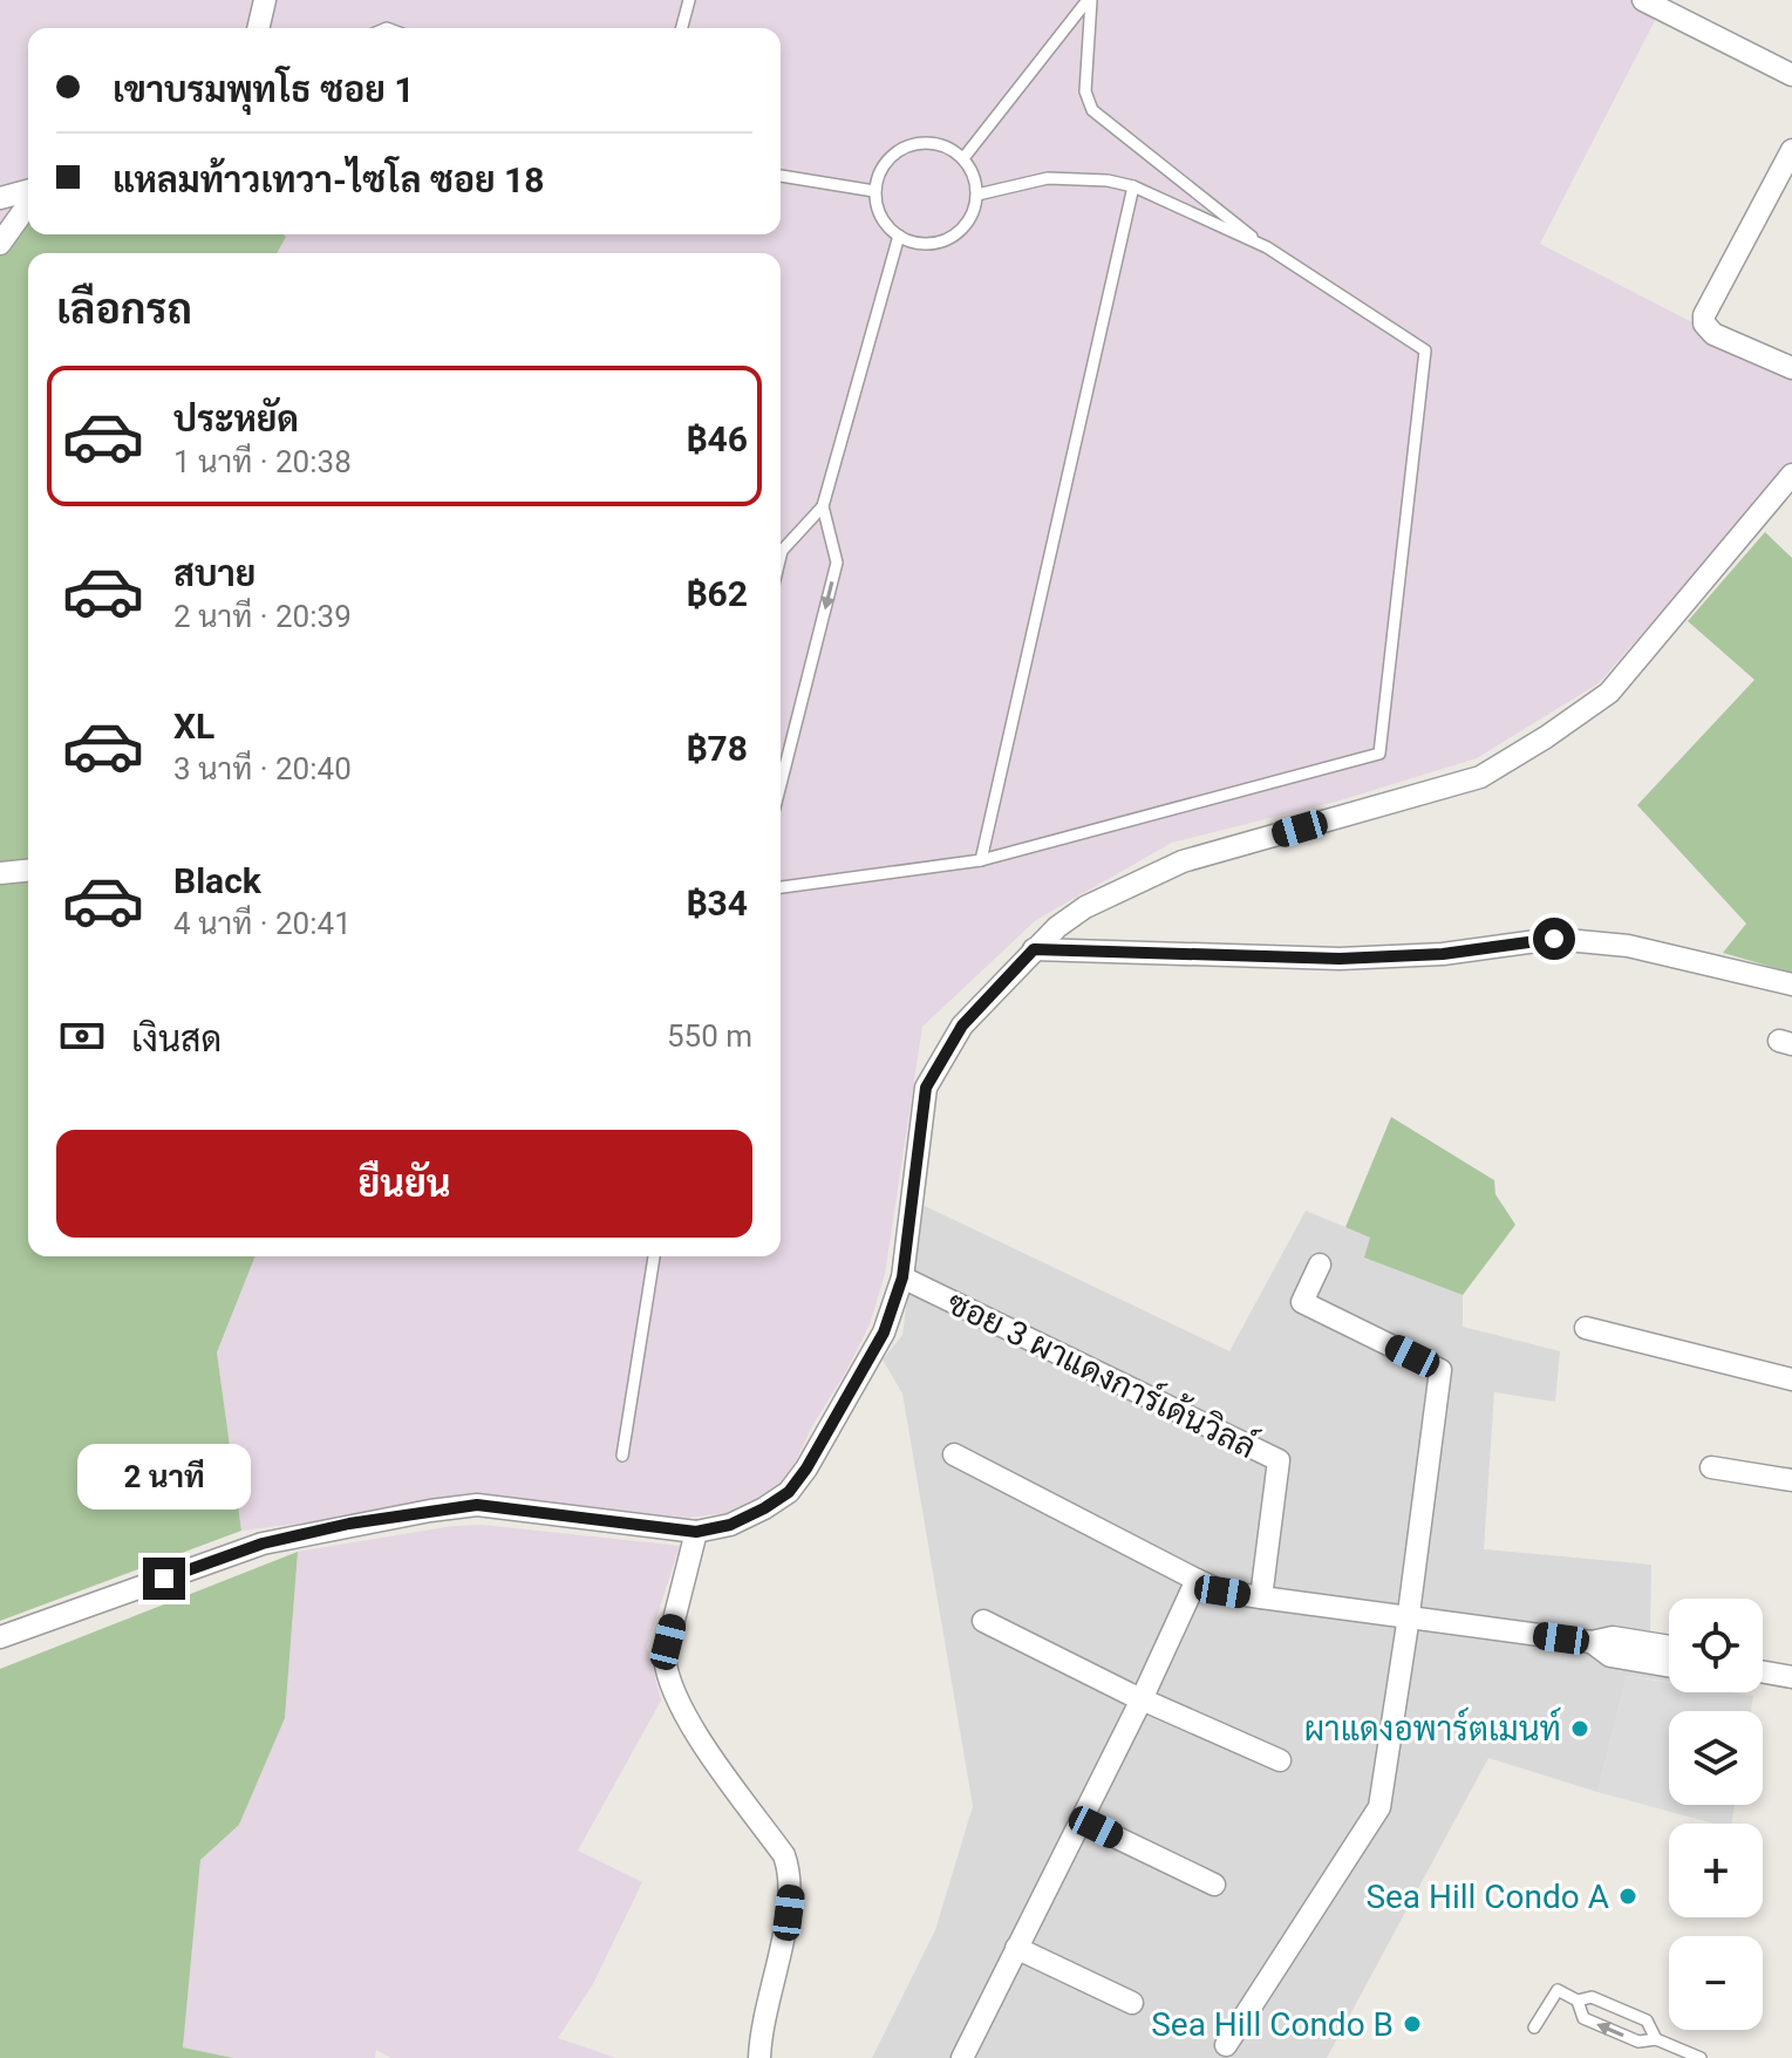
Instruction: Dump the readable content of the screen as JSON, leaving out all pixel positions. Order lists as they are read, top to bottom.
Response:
{
  "streets": {
    "street": ["ซอย 3 ผาแดงการ์เด้นวิลล์"]
  },
  "places": ["ผาแดงอพาร์ตเมนท์", "Sea Hill Condo A", "Sea Hill Condo B"],
  "page": {
    "banner": ["เขาบรมพุทโธ ซอย 1", "แหลมท้าวเทวา-ไซโล ซอย 18"],
    "heading": "เลือกรถ",
    "list": [
      {
        "name": "ประหยัด",
        "note": "1 นาที · 20:38",
        "value": "฿46"
      },
      {
        "name": "สบาย",
        "note": "2 นาที · 20:39",
        "value": "฿62"
      },
      {
        "name": "XL",
        "note": "3 นาที · 20:40",
        "value": "฿78"
      },
      {
        "name": "Black",
        "note": "4 นาที · 20:41",
        "value": "฿34"
      }
    ],
    "pay": ["เงินสด", "550 m"],
    "buttons": "ยืนยัน",
    "bubble": "2 นาที",
    "map_buttons": ["+", "−"]
  }
}
